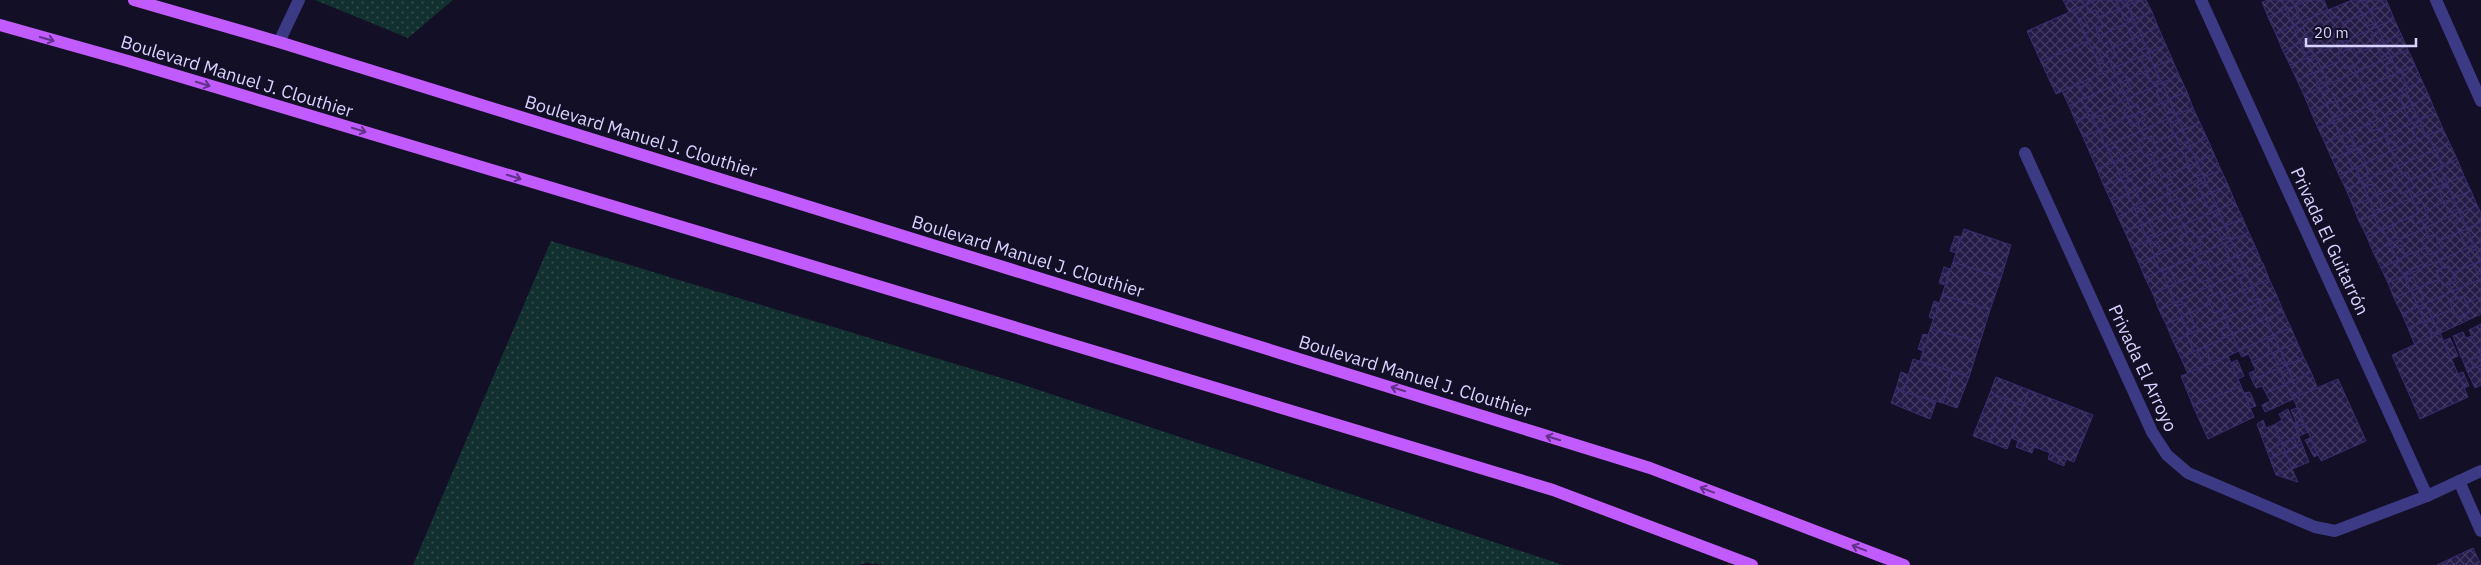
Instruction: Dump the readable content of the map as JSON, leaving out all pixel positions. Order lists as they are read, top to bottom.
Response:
{
  "streets": {
    "main road": ["Boulevard Manuel J. Clouthier"],
    "street": ["Privada El Guitarrón", "Privada El Arroyo"]
  },
  "crossings": [
    ["Privada El Guitarrón", "Privada El Arroyo"]
  ],
  "scale_bar": "20 m"
}
